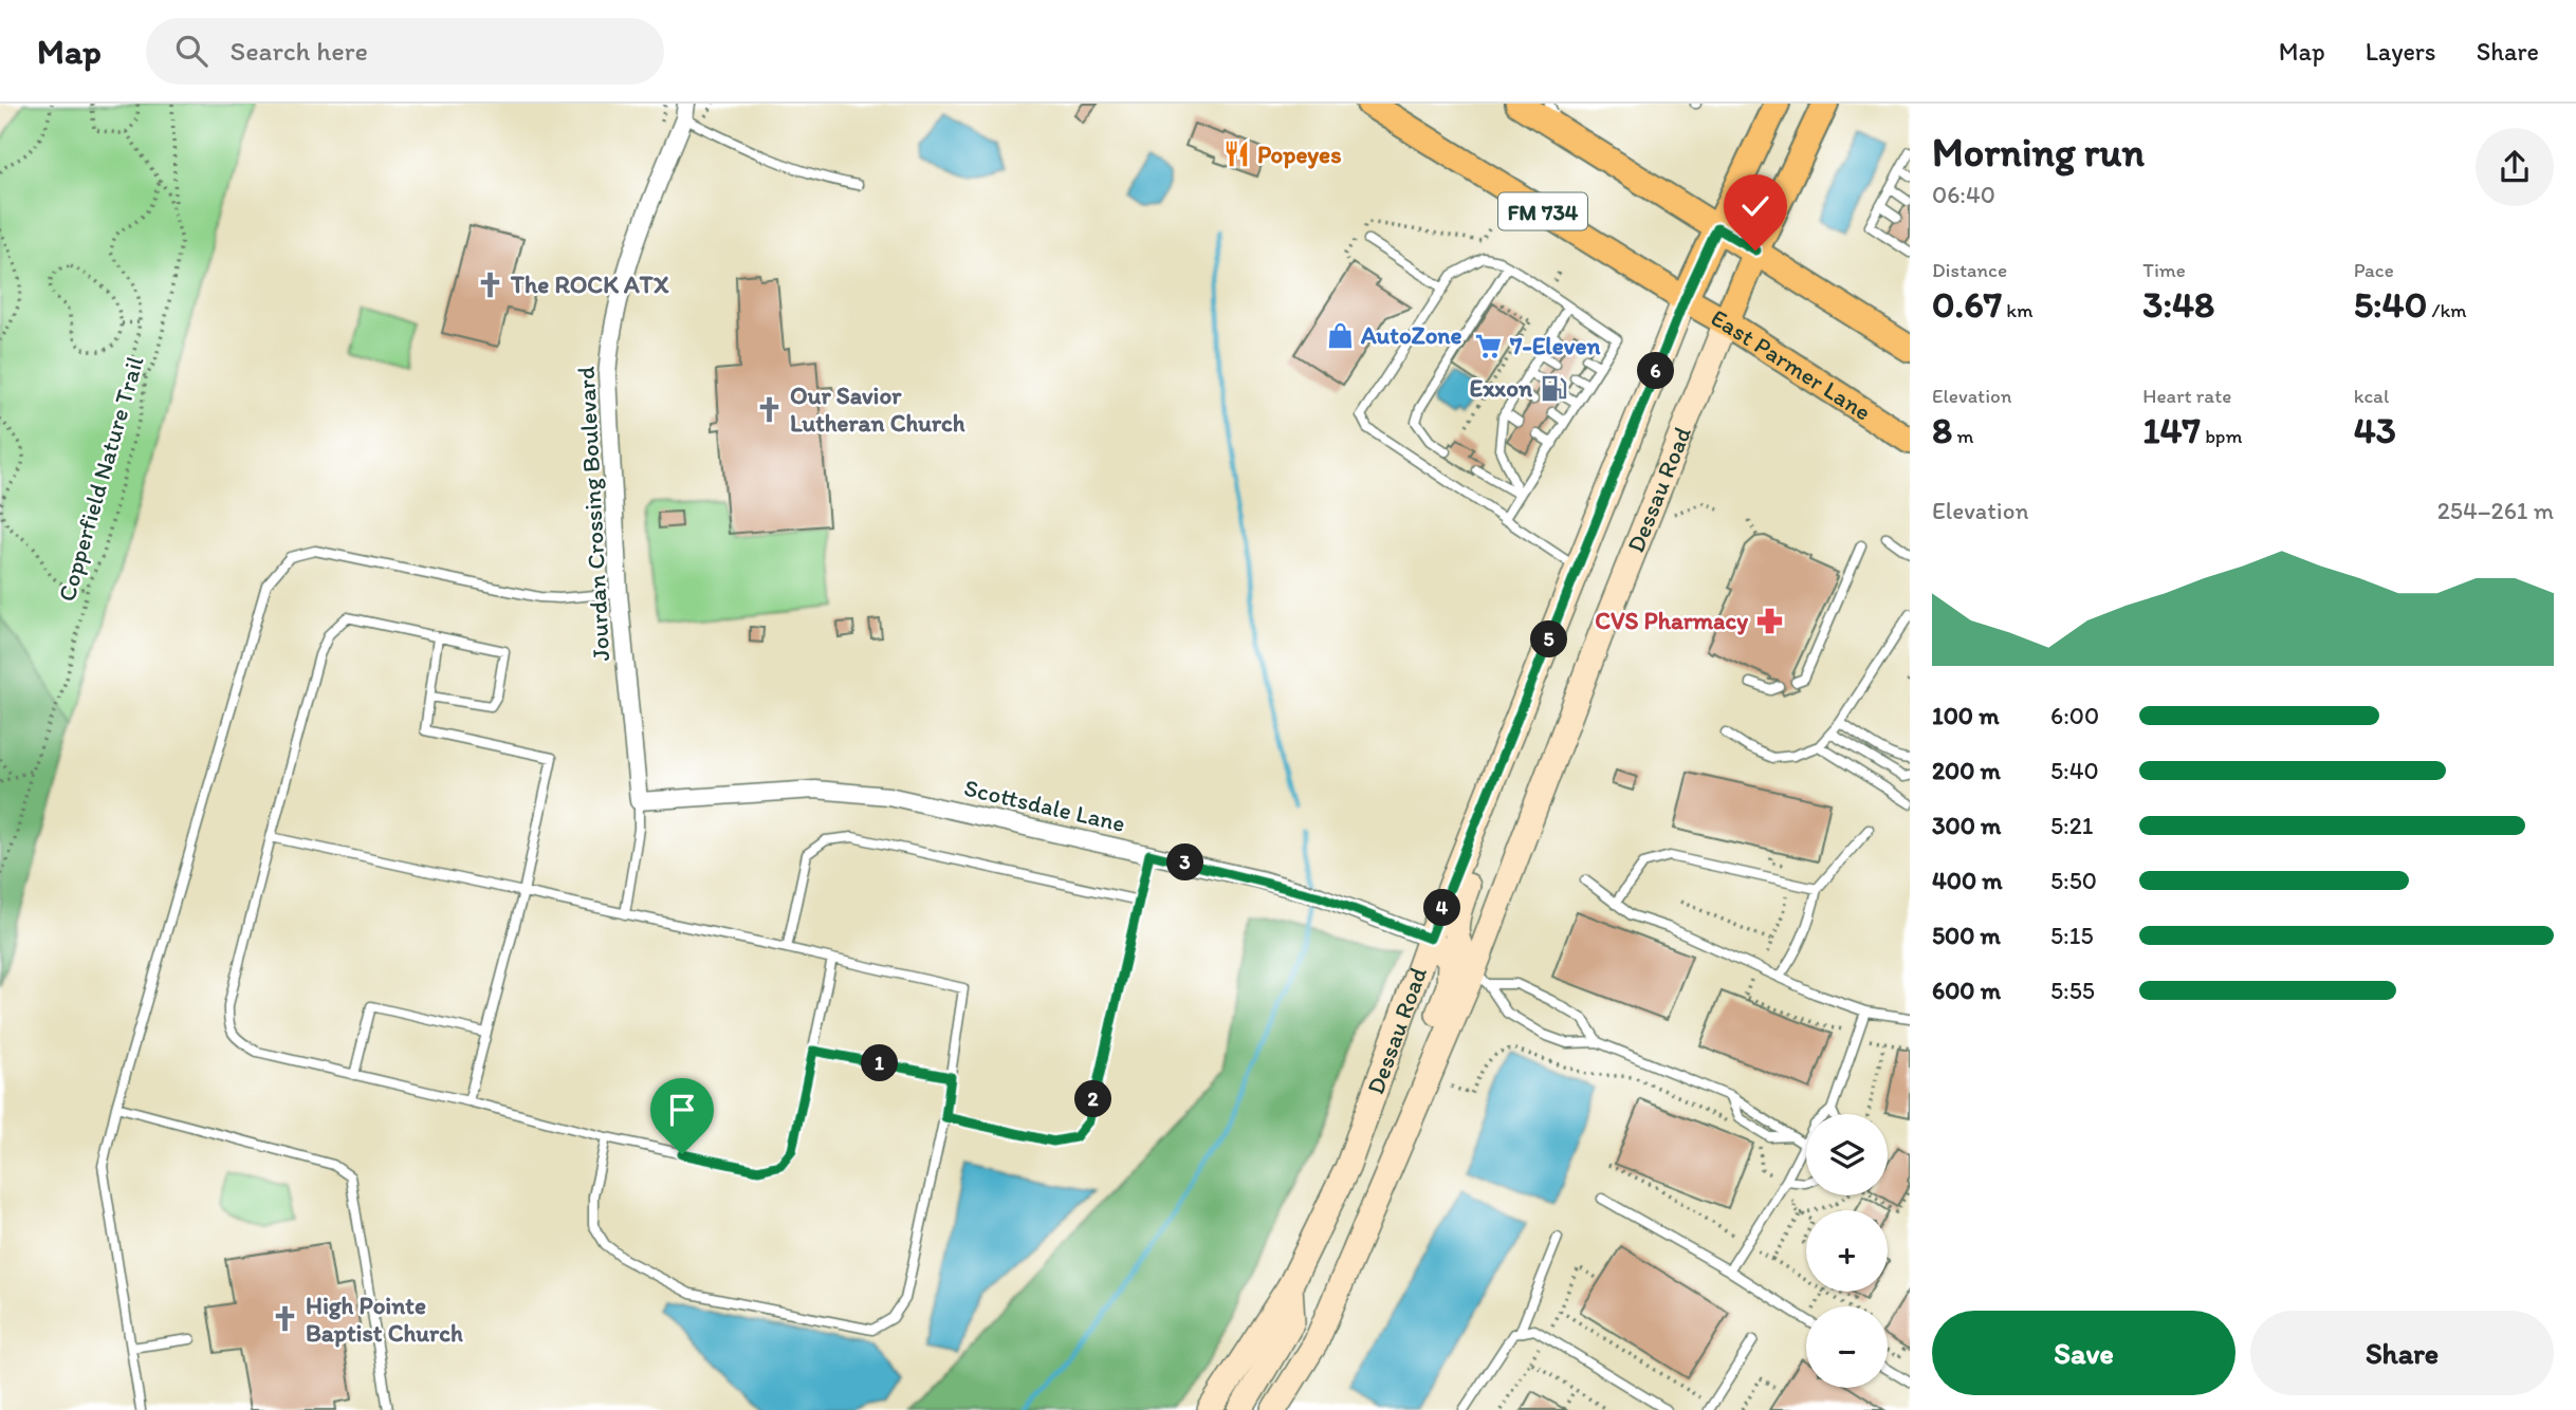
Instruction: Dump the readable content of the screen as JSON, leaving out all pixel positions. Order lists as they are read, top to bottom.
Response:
{
  "streets": {
    "main road": ["FM 734", "East Parmer Lane", "Dessau Road"],
    "street": ["Jourdan Crossing Boulevard", "Scottsdale Lane"],
    "path": ["Copperfield Nature Trail"]
  },
  "crossings": [
    ["East Parmer Lane", "Dessau Road"],
    ["Dessau Road", "Scottsdale Lane"],
    ["Jourdan Crossing Boulevard", "Scottsdale Lane"]
  ],
  "places": {
    "restaurant": ["Popeyes"],
    "church": ["The ROCK ATX", "Our Savior Lutheran Church", "High Pointe Baptist Church"],
    "shop": ["AutoZone"],
    "supermarket": ["7-Eleven"],
    "fuel station": ["Exxon"],
    "pharmacy": ["CVS Pharmacy"]
  },
  "page": {
    "header": "Map",
    "search": "Search here",
    "nav": ["Map", "Layers", "Share"],
    "heading": ["Morning run", "06:40"],
    "stats": [
      ["Distance", "0.67 km"],
      ["Time", "3:48"],
      ["Pace", "5:40 /km"],
      ["Elevation", "8 m"],
      ["Heart rate", "147 bpm"],
      ["kcal", "43"]
    ],
    "pins": [
      "6",
      "5",
      "3",
      "4",
      "1",
      "2"
    ],
    "chart": ["Elevation", "254–261 m"],
    "list": [
      {
        "name": "100 m",
        "note": "6:00"
      },
      {
        "name": "200 m",
        "note": "5:40"
      },
      {
        "name": "300 m",
        "note": "5:21"
      },
      {
        "name": "400 m",
        "note": "5:50"
      },
      {
        "name": "500 m",
        "note": "5:15"
      },
      {
        "name": "600 m",
        "note": "5:55"
      }
    ],
    "map_buttons": ["+", "−"],
    "buttons": ["Save", "Share"]
  }
}
